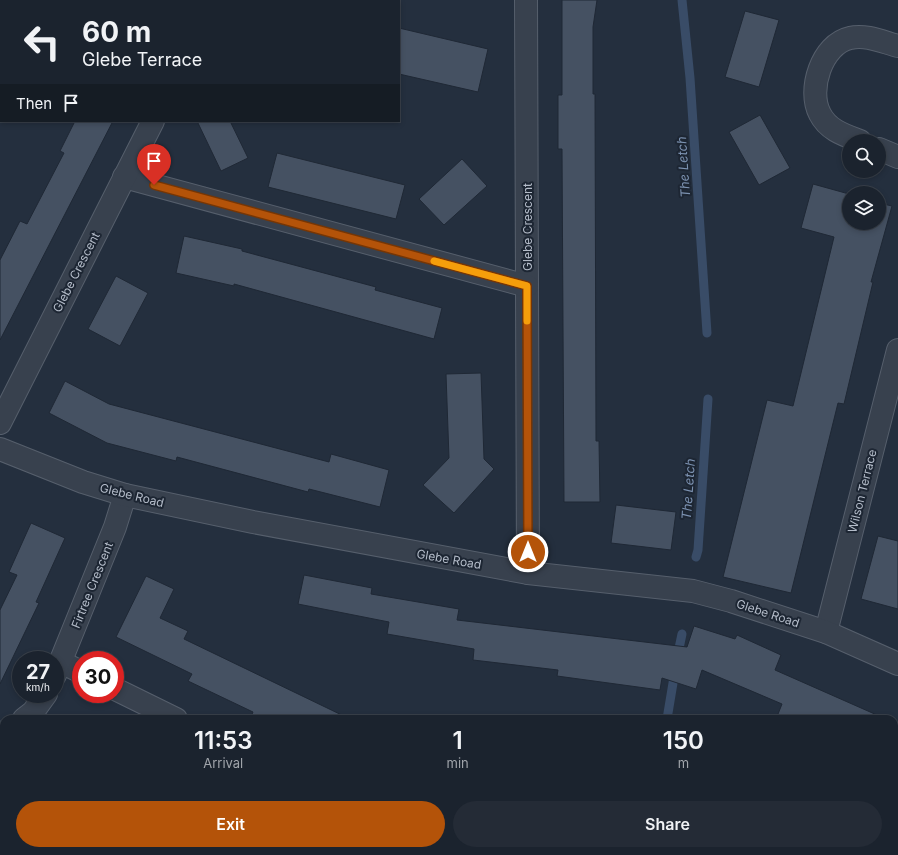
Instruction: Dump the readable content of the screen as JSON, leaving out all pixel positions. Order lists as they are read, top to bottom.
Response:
{
  "streets": {
    "street": [
      "Glebe Crescent",
      "Wilson Terrace",
      "Glebe Road",
      "Firtree Crescent"
    ]
  },
  "crossings": [
    ["Glebe Crescent", "Glebe Road"],
    ["Wilson Terrace", "Glebe Road"],
    ["Glebe Road", "Firtree Crescent"]
  ],
  "water": ["The Letch"],
  "page": {
    "turn": ["60 m", "Glebe Terrace"],
    "then": "Then",
    "speed": "27 km/h",
    "limit": "30",
    "eta": [
      "11:53",
      "Arrival",
      "1",
      "min",
      "150",
      "m"
    ],
    "buttons": ["Exit", "Share"]
  }
}
